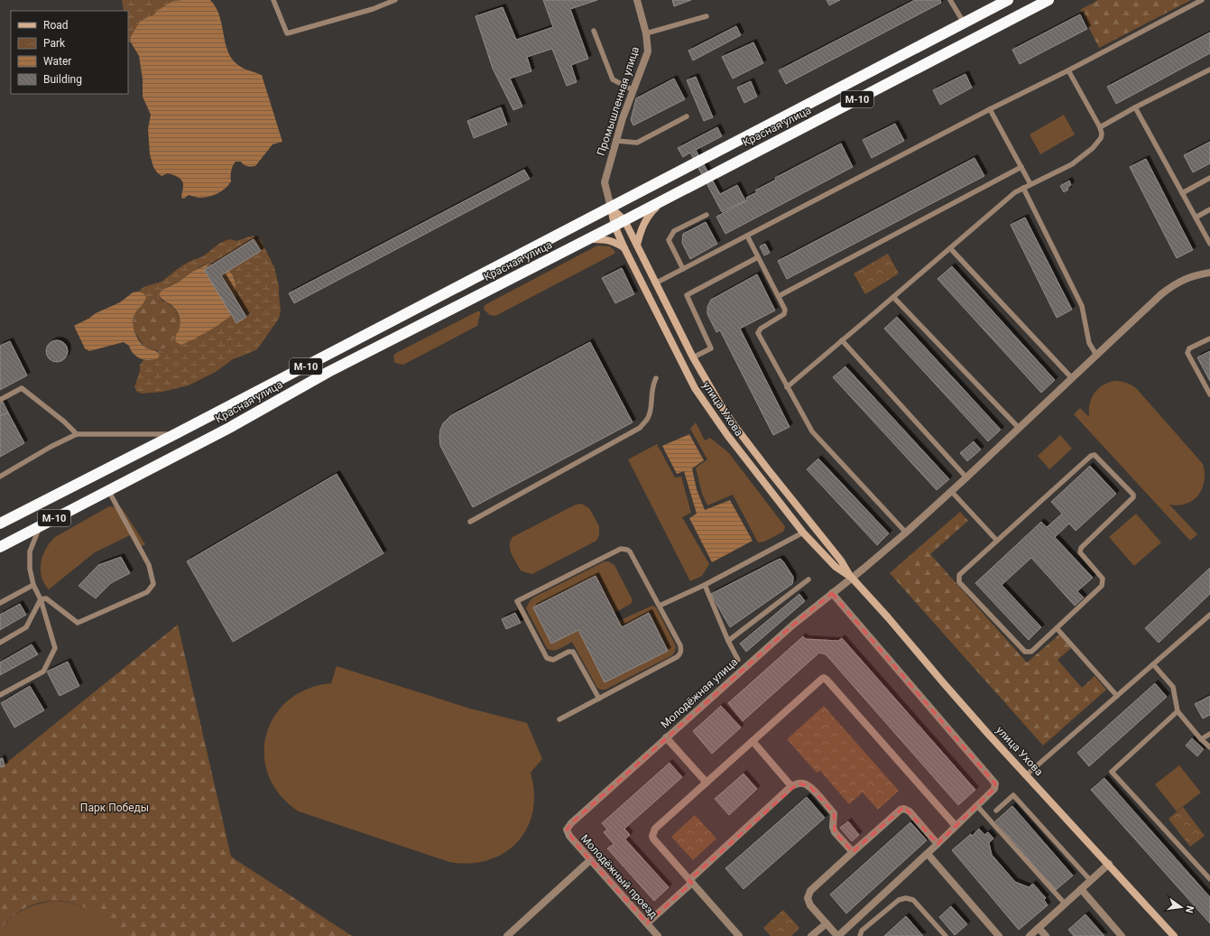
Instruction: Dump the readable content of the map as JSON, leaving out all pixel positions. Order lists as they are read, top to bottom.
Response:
{
  "streets": {
    "highway": ["М-10", "Красная улица"],
    "street": [
      "Промышленная улица",
      "улица Ухова",
      "Молодёжная улица",
      "Молодёжный проезд"
    ]
  },
  "crossings": [
    ["Промышленная улица", "Красная улица"],
    ["Красная улица", "улица Ухова"],
    ["улица Ухова", "Молодёжная улица"],
    ["Молодёжная улица", "Молодёжный проезд"]
  ],
  "parks": ["Парк Победы"],
  "legend": [
    "Road",
    "Park",
    "Water",
    "Building"
  ],
  "north": "right"
}
